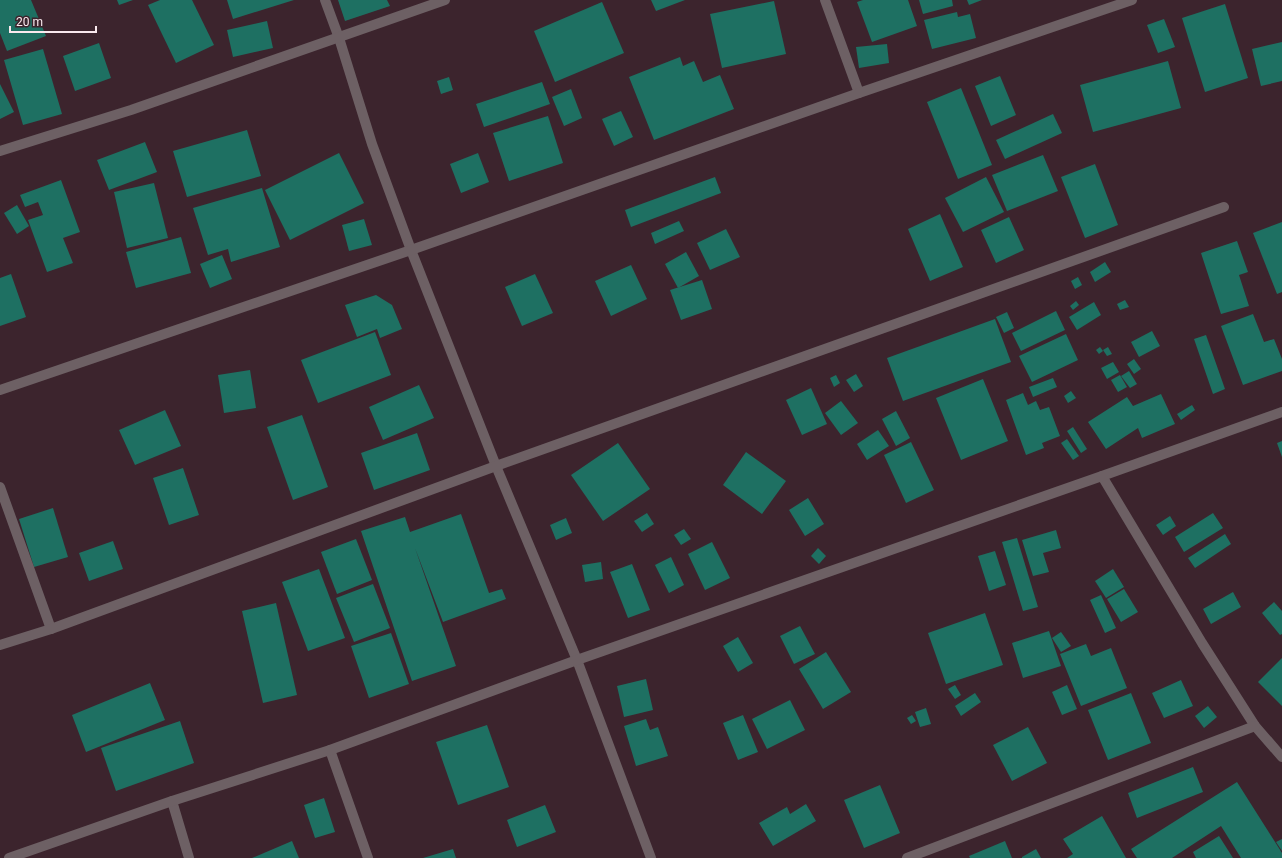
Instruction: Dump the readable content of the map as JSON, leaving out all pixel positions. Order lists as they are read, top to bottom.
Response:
{
  "scale_bar": "20 m"
}
